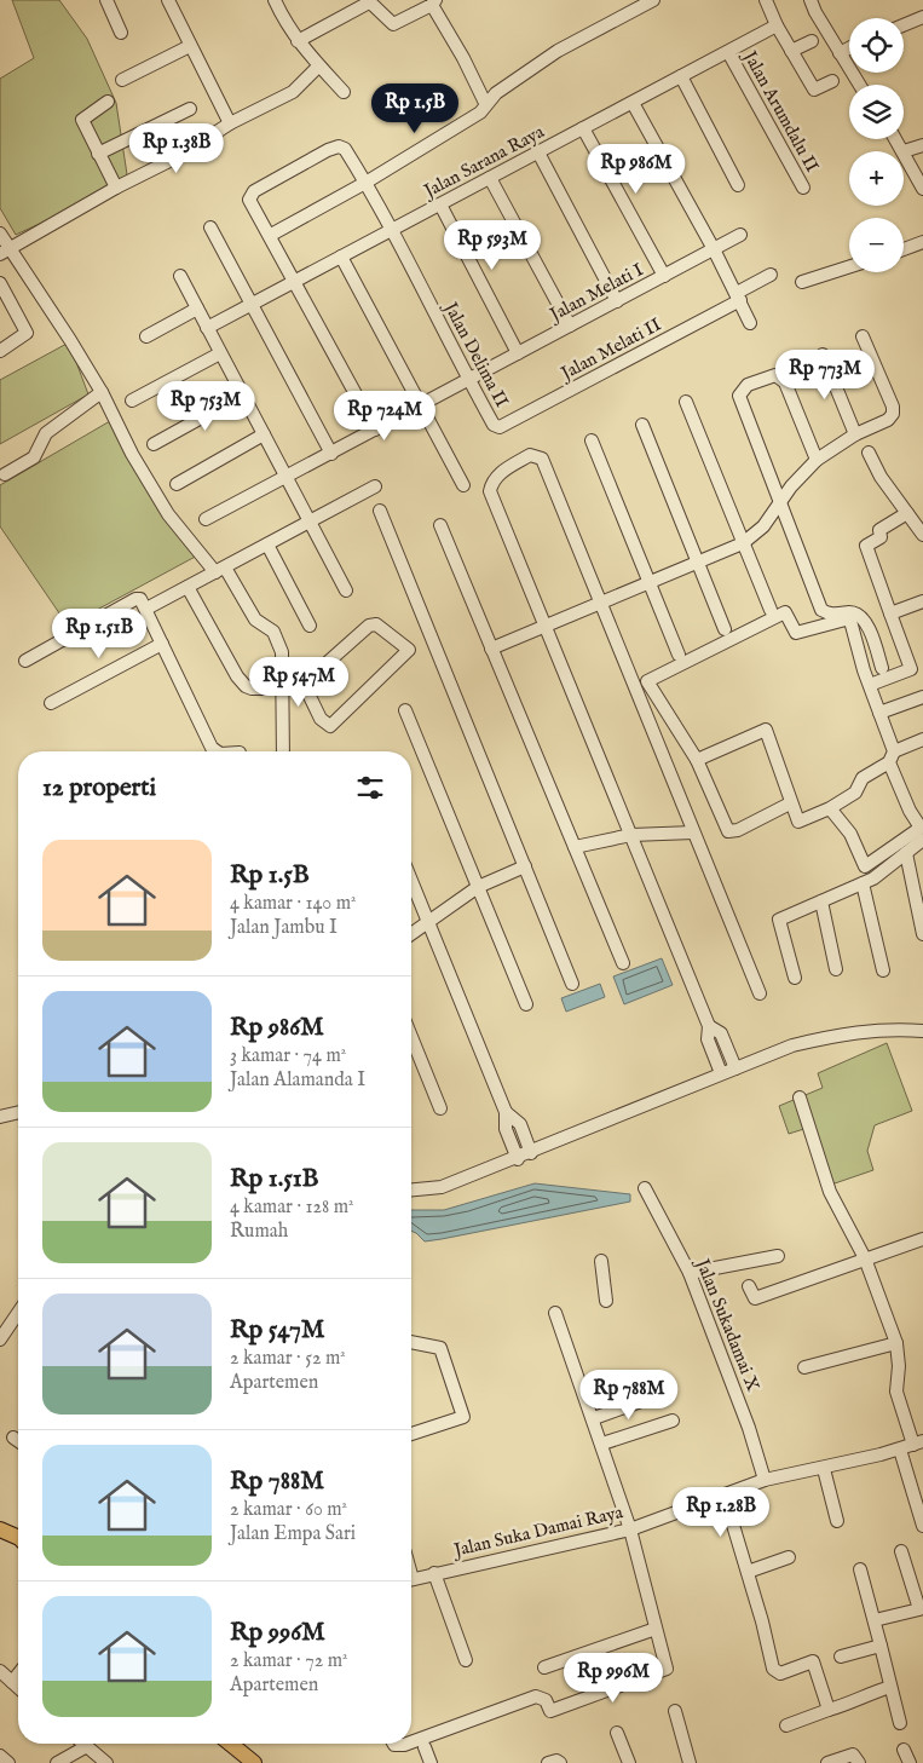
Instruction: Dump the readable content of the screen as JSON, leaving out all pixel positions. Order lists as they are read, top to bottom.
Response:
{
  "streets": {
    "street": [
      "Jalan Arumdalu II",
      "Jalan Sarana Raya",
      "Jalan Melati I",
      "Jalan Melati II",
      "Jalan Delima II",
      "Jalan Sukadamai X",
      "Jalan Suka Damai Raya"
    ]
  },
  "crossings": [
    ["Jalan Arumdalu II", "Jalan Sarana Raya"],
    ["Jalan Sarana Raya", "Jalan Delima II"],
    ["Jalan Melati I", "Jalan Delima II"],
    ["Jalan Melati II", "Jalan Delima II"],
    ["Jalan Sukadamai X", "Jalan Suka Damai Raya"]
  ],
  "page": {
    "map_buttons": ["+", "−"],
    "price": [
      "Rp 1.5B",
      "Rp 1.38B",
      "Rp 986M",
      "Rp 593M",
      "Rp 773M",
      "Rp 753M",
      "Rp 724M",
      "Rp 1.51B",
      "Rp 547M",
      "Rp 788M",
      "Rp 1.28B",
      "Rp 996M"
    ],
    "heading": "12 properti",
    "list": [
      {
        "name": "Rp 1.5B",
        "note": "4 kamar · 140 m² · Jalan Jambu I"
      },
      {
        "name": "Rp 986M",
        "note": "3 kamar · 74 m² · Jalan Alamanda I"
      },
      {
        "name": "Rp 1.51B",
        "note": "4 kamar · 128 m² · Rumah"
      },
      {
        "name": "Rp 547M",
        "note": "2 kamar · 52 m² · Apartemen"
      },
      {
        "name": "Rp 788M",
        "note": "2 kamar · 60 m² · Jalan Empa Sari"
      },
      {
        "name": "Rp 996M",
        "note": "2 kamar · 72 m² · Apartemen"
      }
    ]
  }
}
